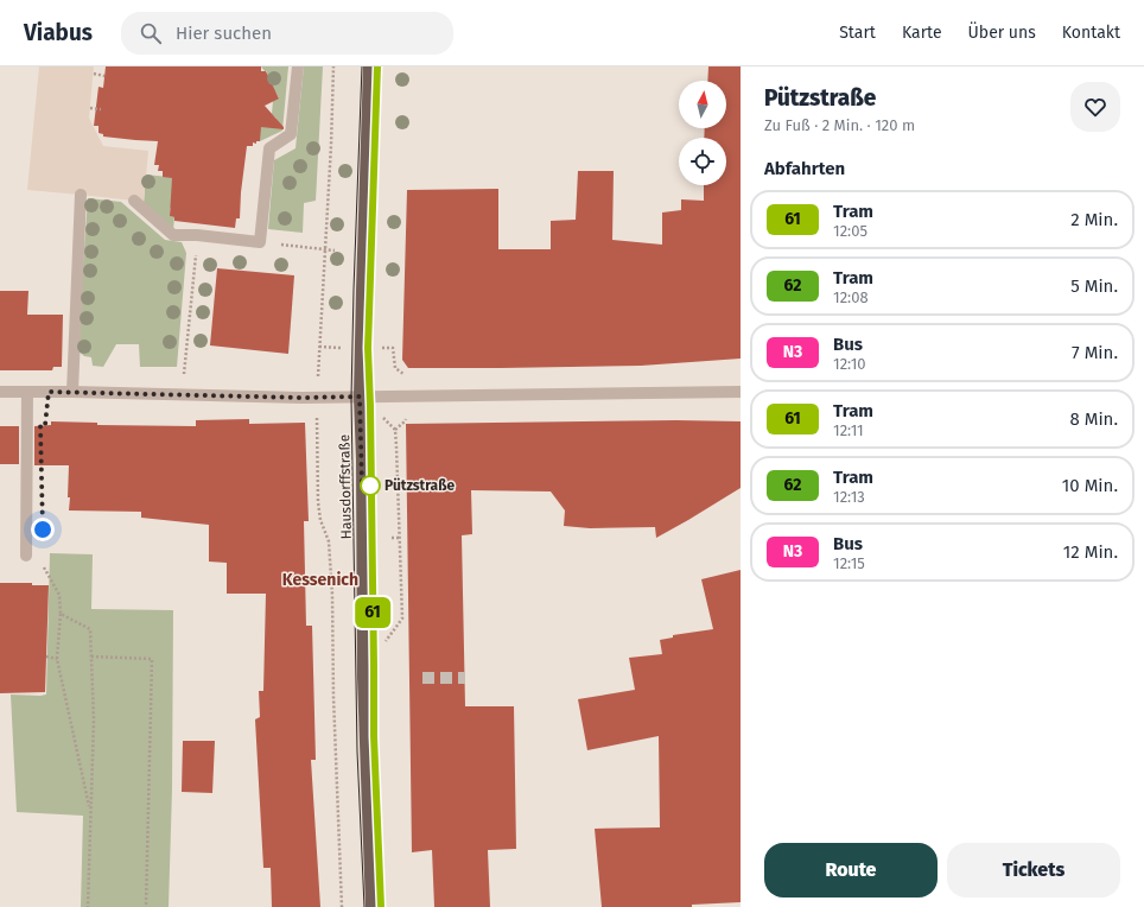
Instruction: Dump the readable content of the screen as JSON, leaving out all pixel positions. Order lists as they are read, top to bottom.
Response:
{
  "streets": {
    "main road": ["Hausdorffstraße"]
  },
  "districts": ["Kessenich"],
  "places": ["Pützstraße"],
  "lines": ["tram line 61"],
  "north": "top",
  "page": {
    "header": "Viabus",
    "search": "Hier suchen",
    "nav": [
      "Start",
      "Karte",
      "Über uns",
      "Kontakt"
    ],
    "on_map": "61",
    "heading": [
      ["Pützstraße", "Zu Fuß · 2 Min. · 120 m"],
      "Abfahrten"
    ],
    "list": [
      {
        "mark": "61",
        "name": "Tram",
        "note": "12:05",
        "value": "2 Min."
      },
      {
        "mark": "62",
        "name": "Tram",
        "note": "12:08",
        "value": "5 Min."
      },
      {
        "mark": "N3",
        "name": "Bus",
        "note": "12:10",
        "value": "7 Min."
      },
      {
        "mark": "61",
        "name": "Tram",
        "note": "12:11",
        "value": "8 Min."
      },
      {
        "mark": "62",
        "name": "Tram",
        "note": "12:13",
        "value": "10 Min."
      },
      {
        "mark": "N3",
        "name": "Bus",
        "note": "12:15",
        "value": "12 Min."
      }
    ],
    "buttons": ["Route", "Tickets"]
  }
}
